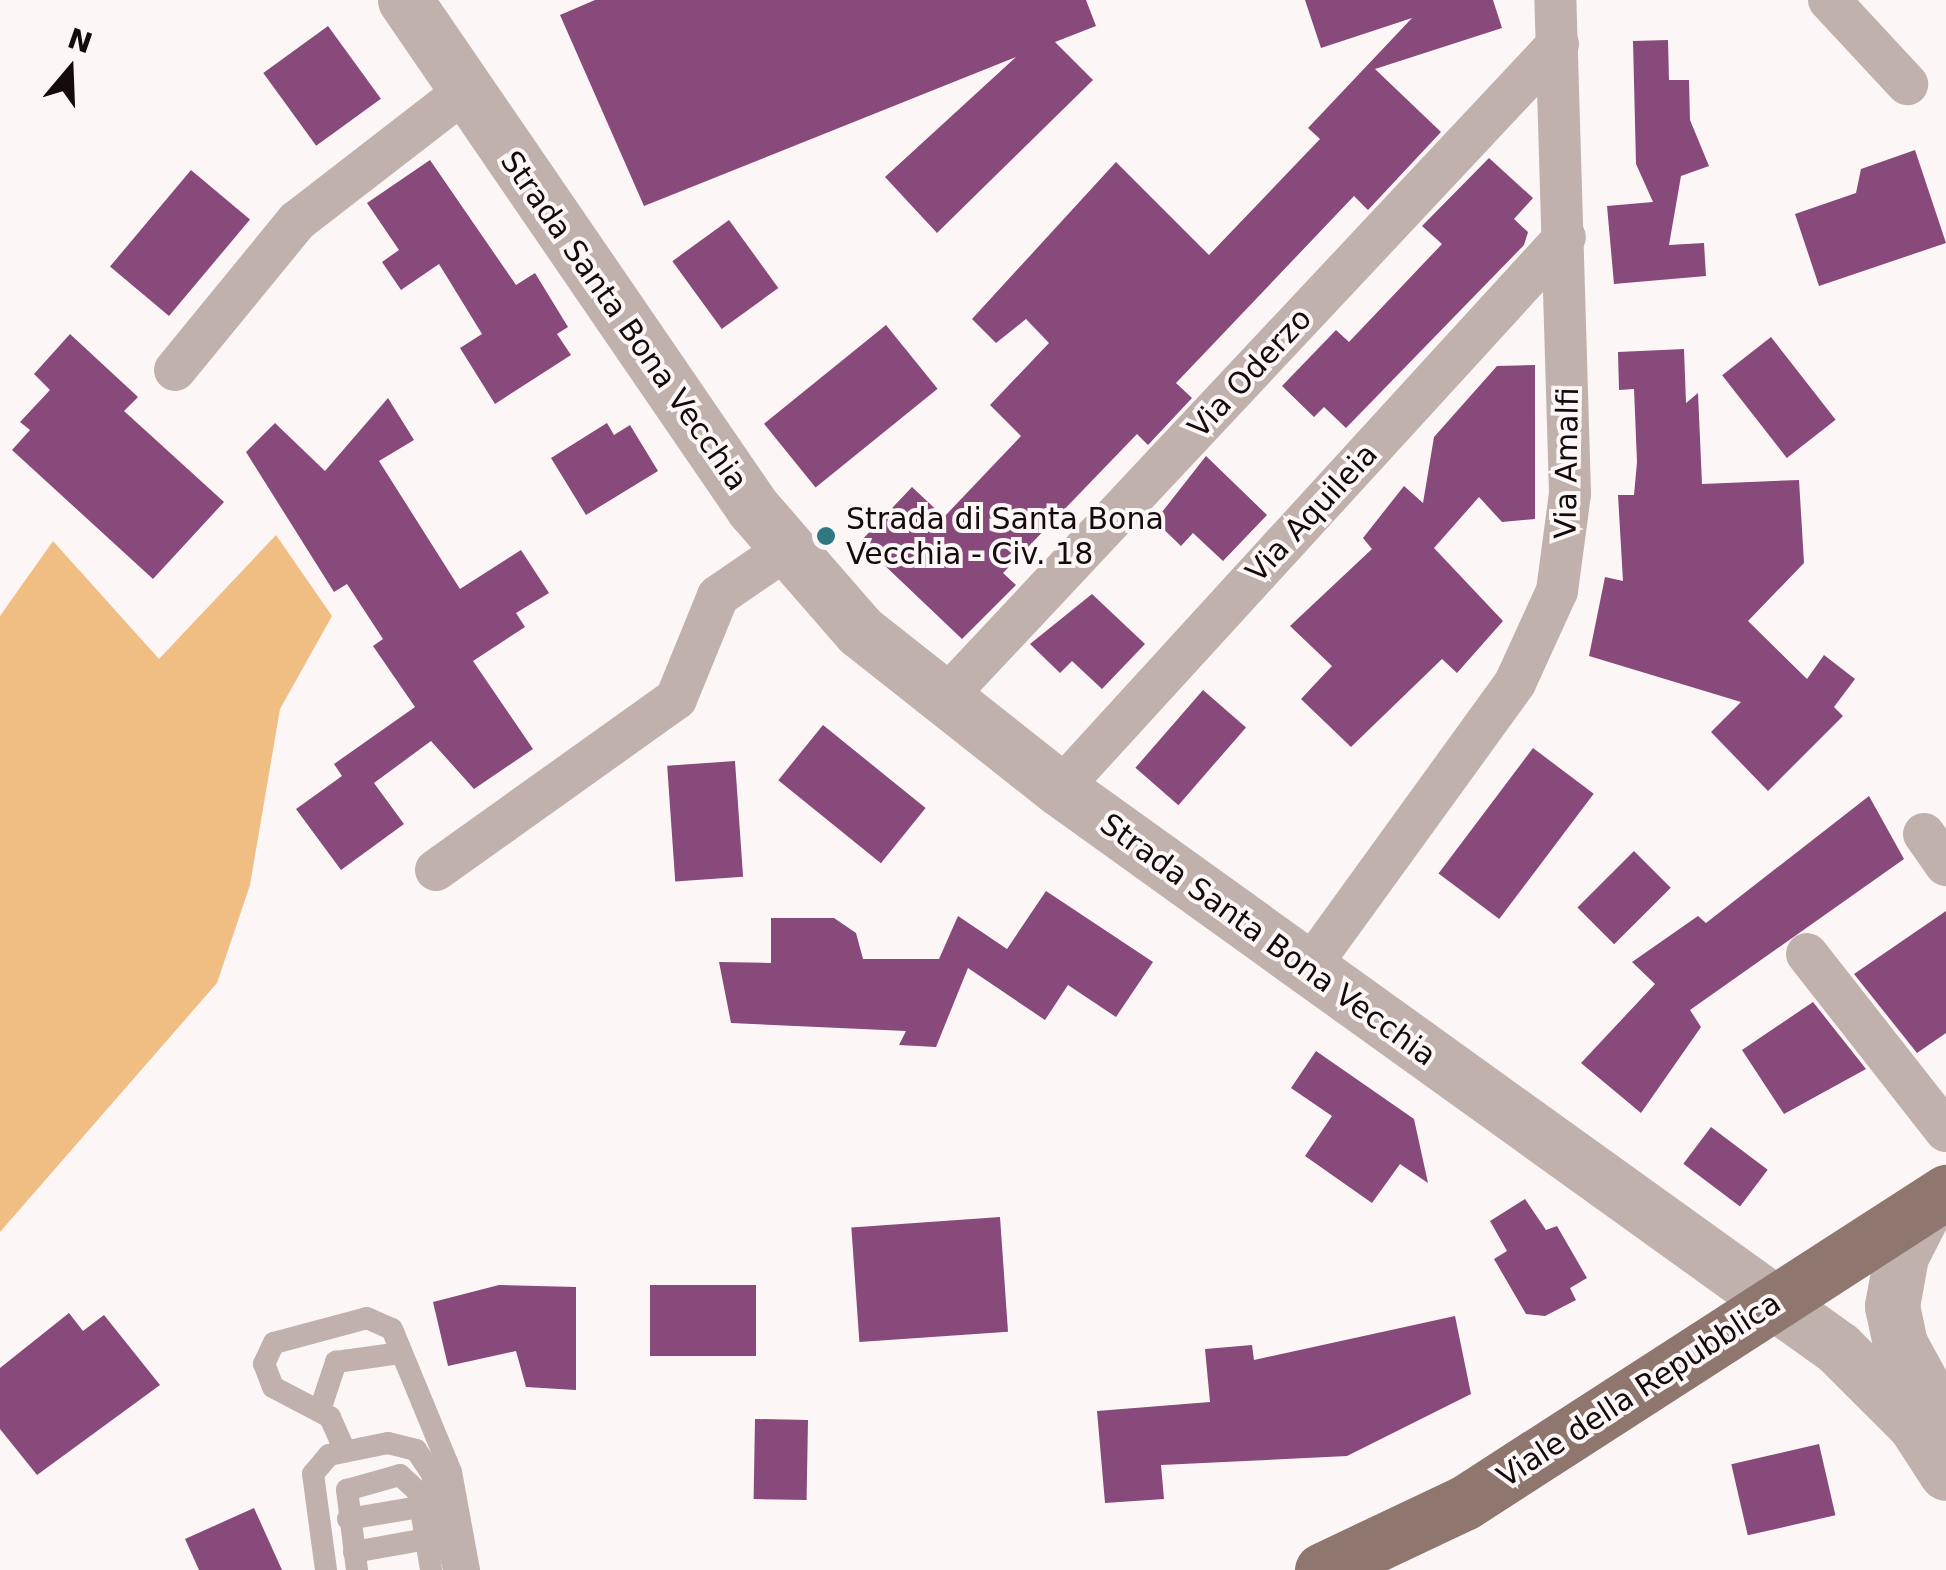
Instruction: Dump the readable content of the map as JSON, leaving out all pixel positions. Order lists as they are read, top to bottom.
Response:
{
  "streets": {
    "main road": ["Viale della Repubblica"],
    "street": [
      "Strada Santa Bona Vecchia",
      "Via Oderzo",
      "Via Amalfi",
      "Via Aquileia"
    ]
  },
  "crossings": [
    ["Strada Santa Bona Vecchia", "Via Oderzo"],
    ["Strada Santa Bona Vecchia", "Via Amalfi"],
    ["Strada Santa Bona Vecchia", "Via Aquileia"],
    ["Strada Santa Bona Vecchia", "Viale della Repubblica"],
    ["Via Oderzo", "Via Amalfi"],
    ["Via Amalfi", "Via Aquileia"]
  ],
  "places": ["Strada di Santa Bona Vecchia - Civ. 18"],
  "north": "top"
}
